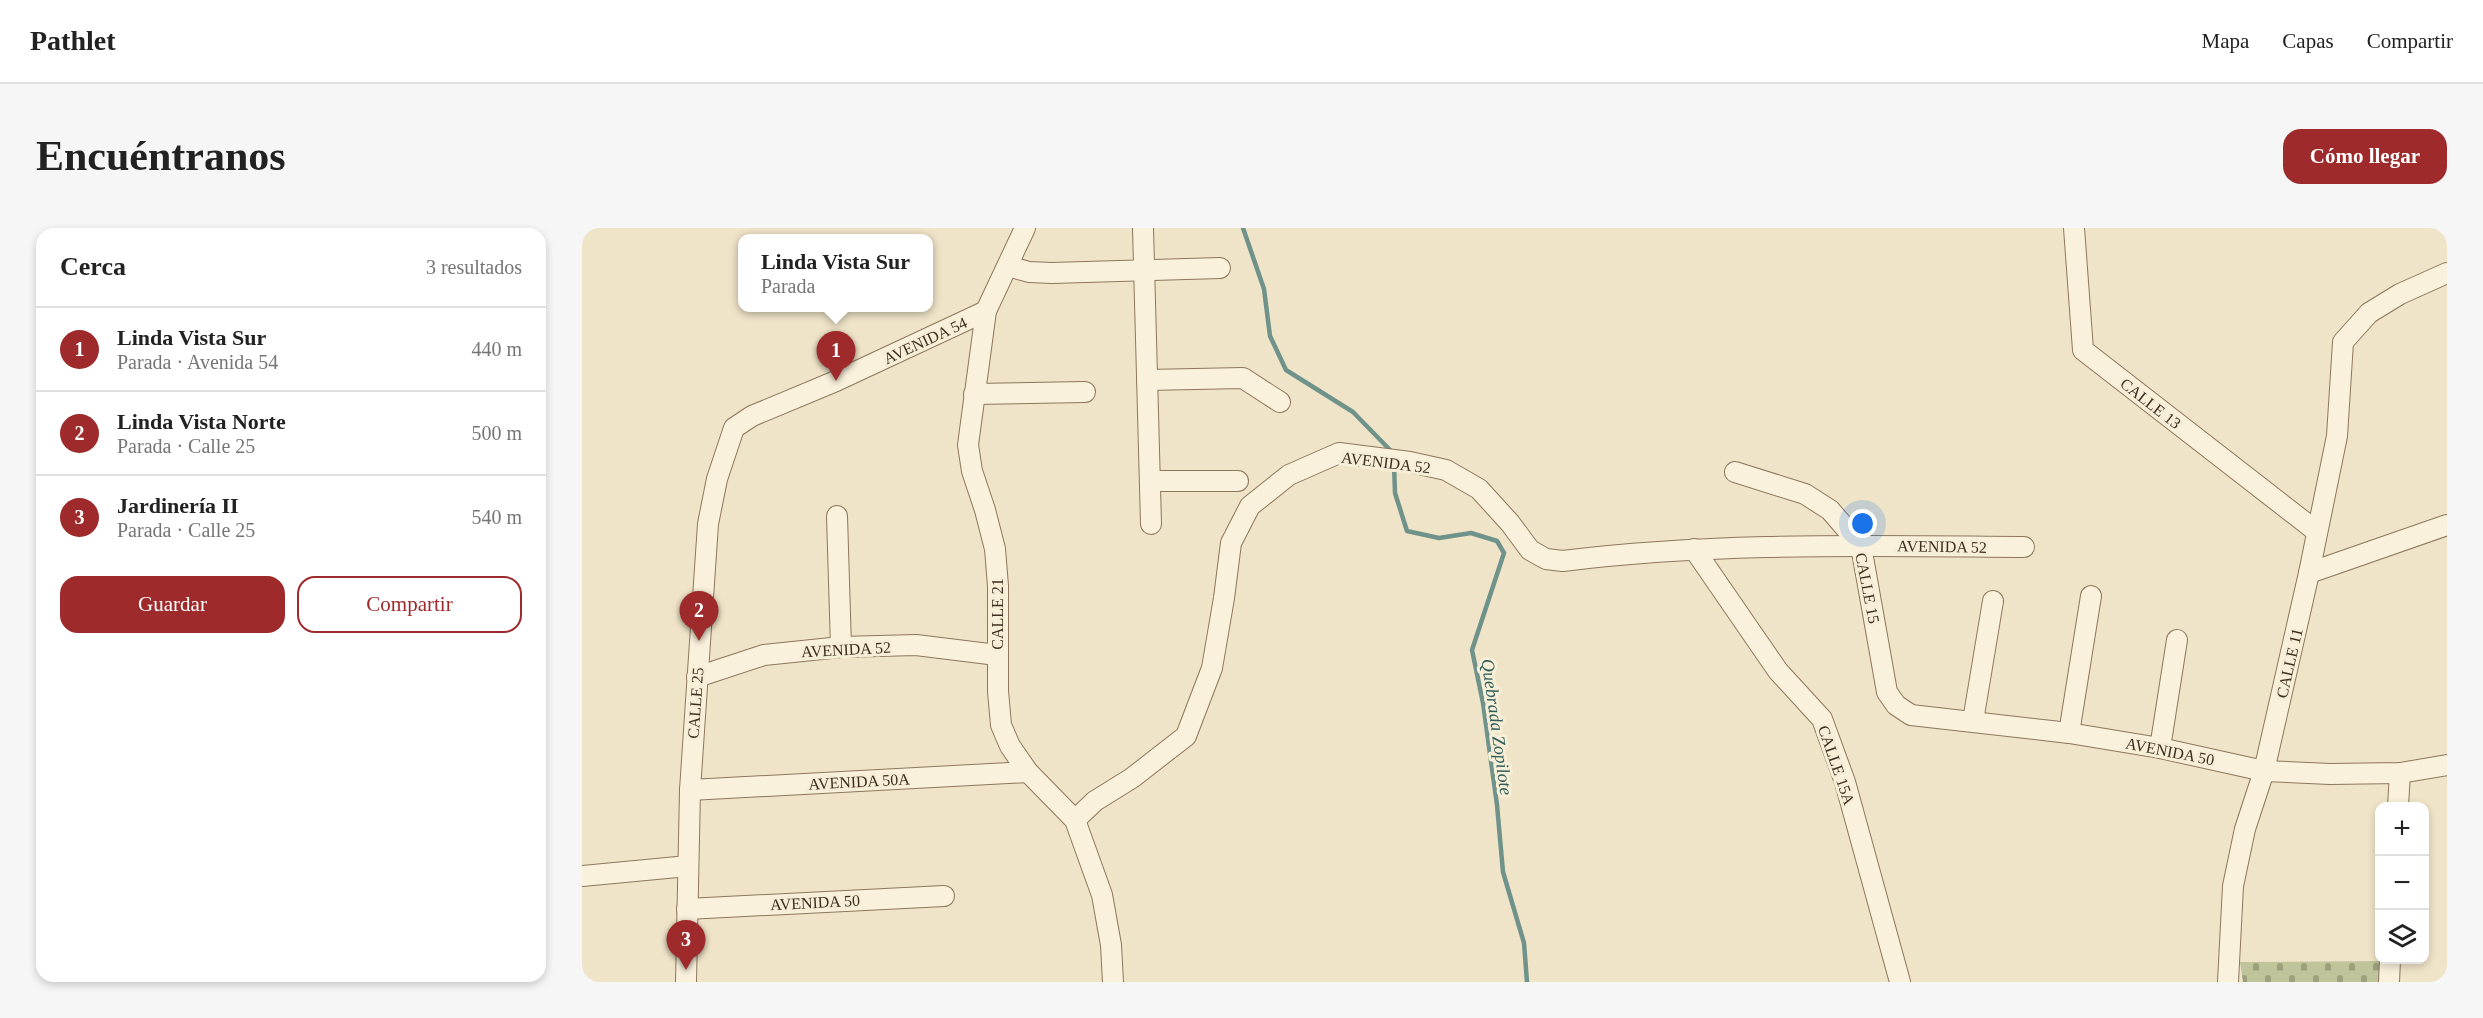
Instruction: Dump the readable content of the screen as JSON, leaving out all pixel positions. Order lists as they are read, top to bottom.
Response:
{
  "streets": {
    "street": [
      "AVENIDA 54",
      "CALLE 13",
      "AVENIDA 52",
      "CALLE 15",
      "CALLE 21",
      "CALLE 11",
      "CALLE 25",
      "AVENIDA 50",
      "CALLE 15A",
      "AVENIDA 50A"
    ]
  },
  "crossings": [
    ["AVENIDA 54", "CALLE 21"],
    ["AVENIDA 54", "CALLE 25"],
    ["CALLE 13", "CALLE 11"],
    ["AVENIDA 52", "CALLE 15"],
    ["AVENIDA 52", "CALLE 21"],
    ["AVENIDA 52", "CALLE 25"],
    ["AVENIDA 52", "CALLE 15A"],
    ["CALLE 15", "AVENIDA 50"],
    ["CALLE 21", "AVENIDA 50A"],
    ["CALLE 11", "AVENIDA 50"],
    ["CALLE 25", "AVENIDA 50"],
    ["CALLE 25", "AVENIDA 50A"]
  ],
  "water": ["Quebrada Zopilote"],
  "page": {
    "header": "Pathlet",
    "nav": ["Mapa", "Capas", "Compartir"],
    "buttons": [
      "Cómo llegar",
      ["Guardar", "Compartir"]
    ],
    "title": "Encuéntranos",
    "heading": ["Cerca", "3 resultados"],
    "popup": ["Linda Vista Sur", "Parada"],
    "list": [
      {
        "mark": "1",
        "name": "Linda Vista Sur",
        "note": "Parada · Avenida 54",
        "value": "440 m"
      },
      {
        "mark": "2",
        "name": "Linda Vista Norte",
        "note": "Parada · Calle 25",
        "value": "500 m"
      },
      {
        "mark": "3",
        "name": "Jardinería II",
        "note": "Parada · Calle 25",
        "value": "540 m"
      }
    ],
    "pins": ["1", "2", "3"],
    "map_buttons": ["+", "−"]
  }
}
